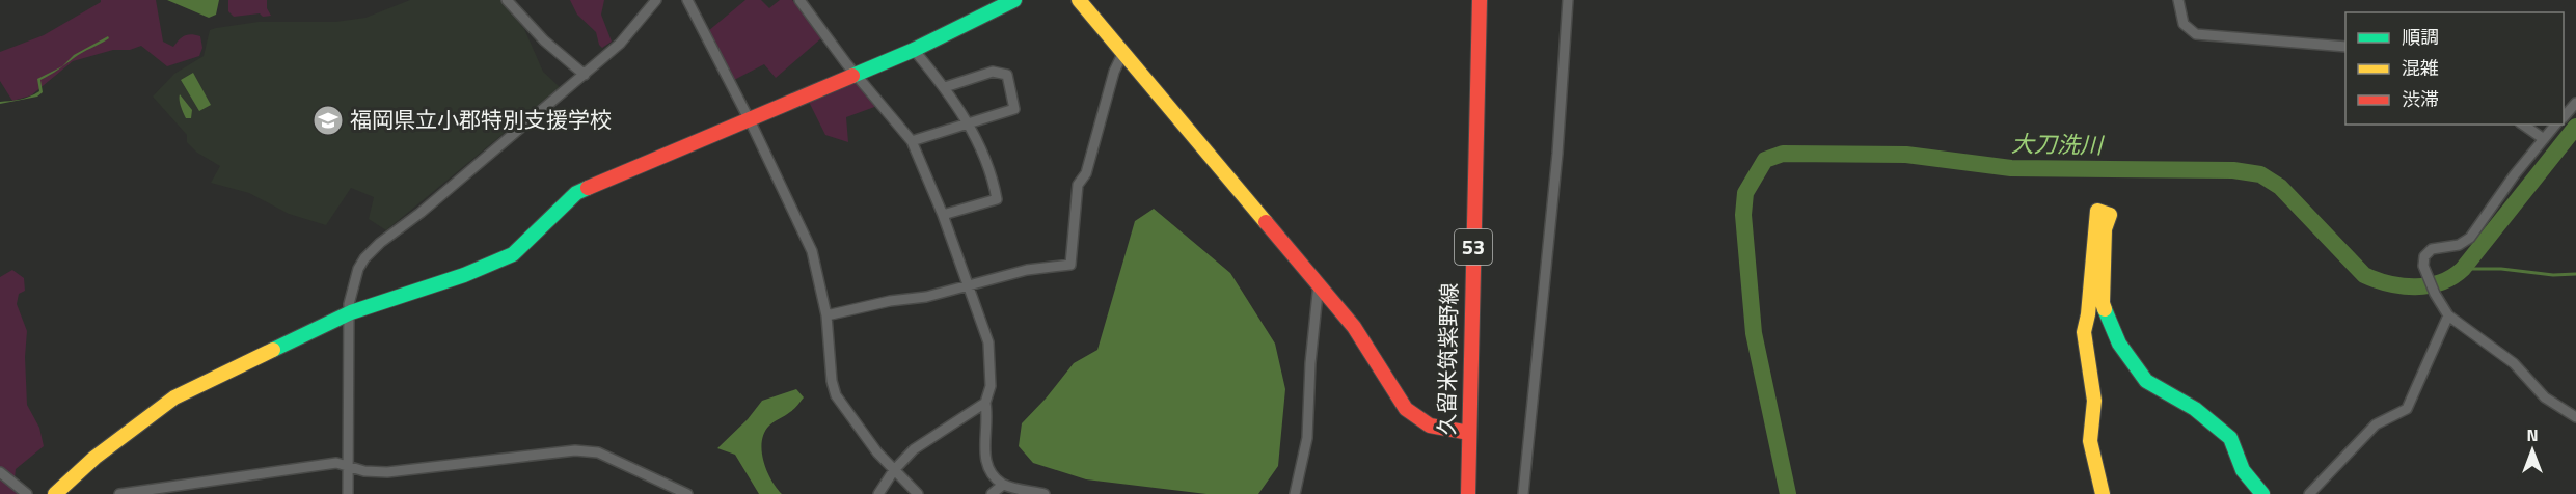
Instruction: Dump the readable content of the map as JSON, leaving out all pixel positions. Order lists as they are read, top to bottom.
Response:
{
  "streets": {
    "street": ["53", "久留米筑紫野線"]
  },
  "water": ["大刀洗川"],
  "places": {
    "school or university": ["福岡県立小郡特別支援学校"]
  },
  "legend": ["順調", "混雑", "渋滞"],
  "north": "top"
}
